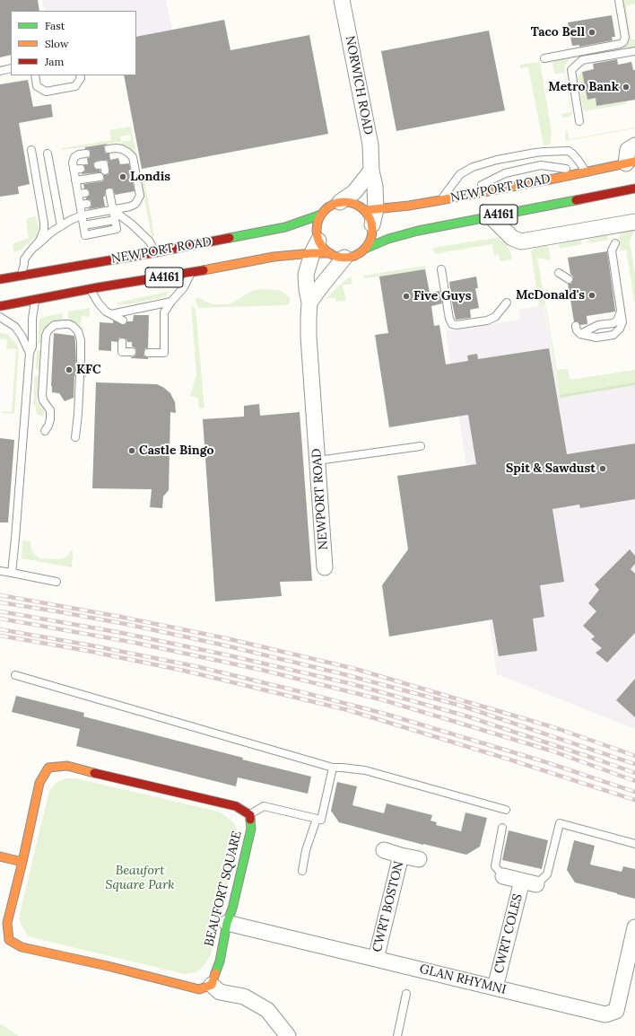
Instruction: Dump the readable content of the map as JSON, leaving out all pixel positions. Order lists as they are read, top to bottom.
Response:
{
  "streets": {
    "main road": ["NEWPORT ROAD", "A4161", "BEAUFORT SQUARE"],
    "street": [
      "NORWICH ROAD",
      "CWRT BOSTON",
      "CWRT COLES",
      "GLAN RHYMNI"
    ]
  },
  "crossings": [
    ["NORWICH ROAD", "NEWPORT ROAD"],
    ["NORWICH ROAD", "A4161"],
    ["NEWPORT ROAD", "A4161"],
    ["BEAUFORT SQUARE", "GLAN RHYMNI"],
    ["CWRT BOSTON", "GLAN RHYMNI"],
    ["CWRT COLES", "GLAN RHYMNI"]
  ],
  "parks": ["Beaufort Square Park"],
  "places": [
    "Taco Bell",
    "Metro Bank",
    "Londis",
    "McDonald's",
    "Five Guys",
    "KFC",
    "Castle Bingo",
    "Spit & Sawdust"
  ],
  "legend": ["Fast", "Slow", "Jam"]
}
